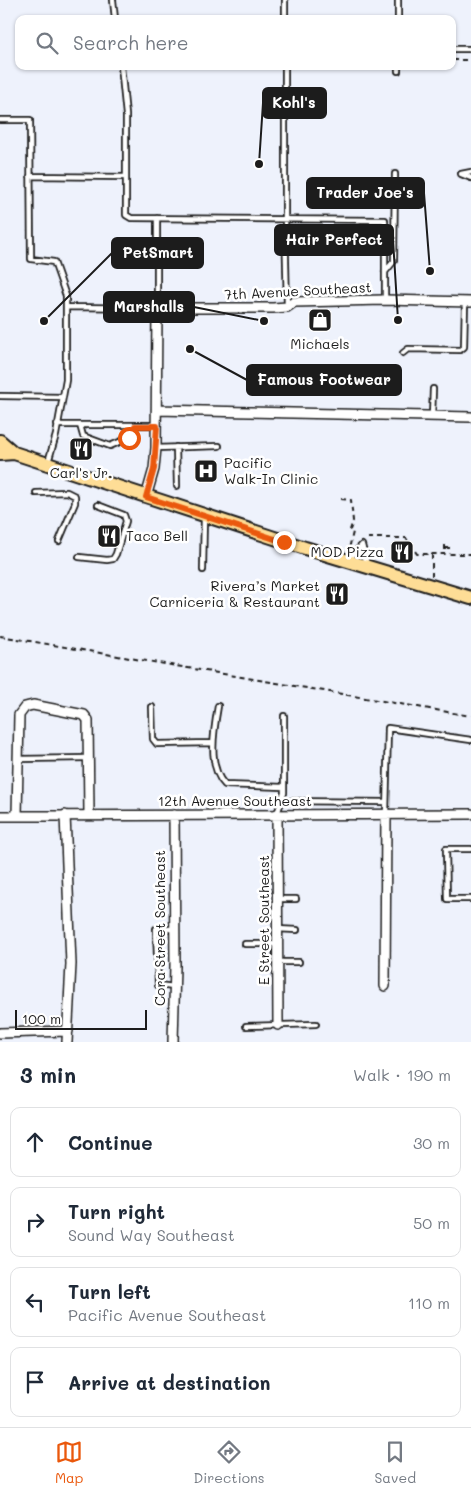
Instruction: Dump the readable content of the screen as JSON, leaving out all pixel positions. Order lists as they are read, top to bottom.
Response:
{
  "streets": {
    "street": [
      "7th Avenue Southeast",
      "12th Avenue Southeast",
      "E Street Southeast",
      "Cora Street Southeast"
    ]
  },
  "crossings": [
    ["12th Avenue Southeast", "E Street Southeast"],
    ["12th Avenue Southeast", "Cora Street Southeast"]
  ],
  "places": {
    "other": [
      "Kohl's",
      "Trader Joe's",
      "Hair Perfect",
      "PetSmart",
      "Marshalls",
      "Famous Footwear"
    ],
    "shop": ["Michaels"],
    "restaurant": [
      "Carl's Jr.",
      "Taco Bell",
      "MOD Pizza",
      "Rivera’s Market Carniceria & Restaurant"
    ],
    "hospital": ["Pacific Walk-In Clinic"]
  },
  "scale_bar": "100 m",
  "page": {
    "search": "Search here",
    "scale": "100 m",
    "heading": ["3 min", "Walk · 190 m"],
    "list": [
      ["Continue", "30 m"],
      ["Turn right", "Sound Way Southeast", "50 m"],
      ["Turn left", "Pacific Avenue Southeast", "110 m"],
      "Arrive at destination"
    ],
    "nav": ["Map", "Directions", "Saved"]
  }
}
